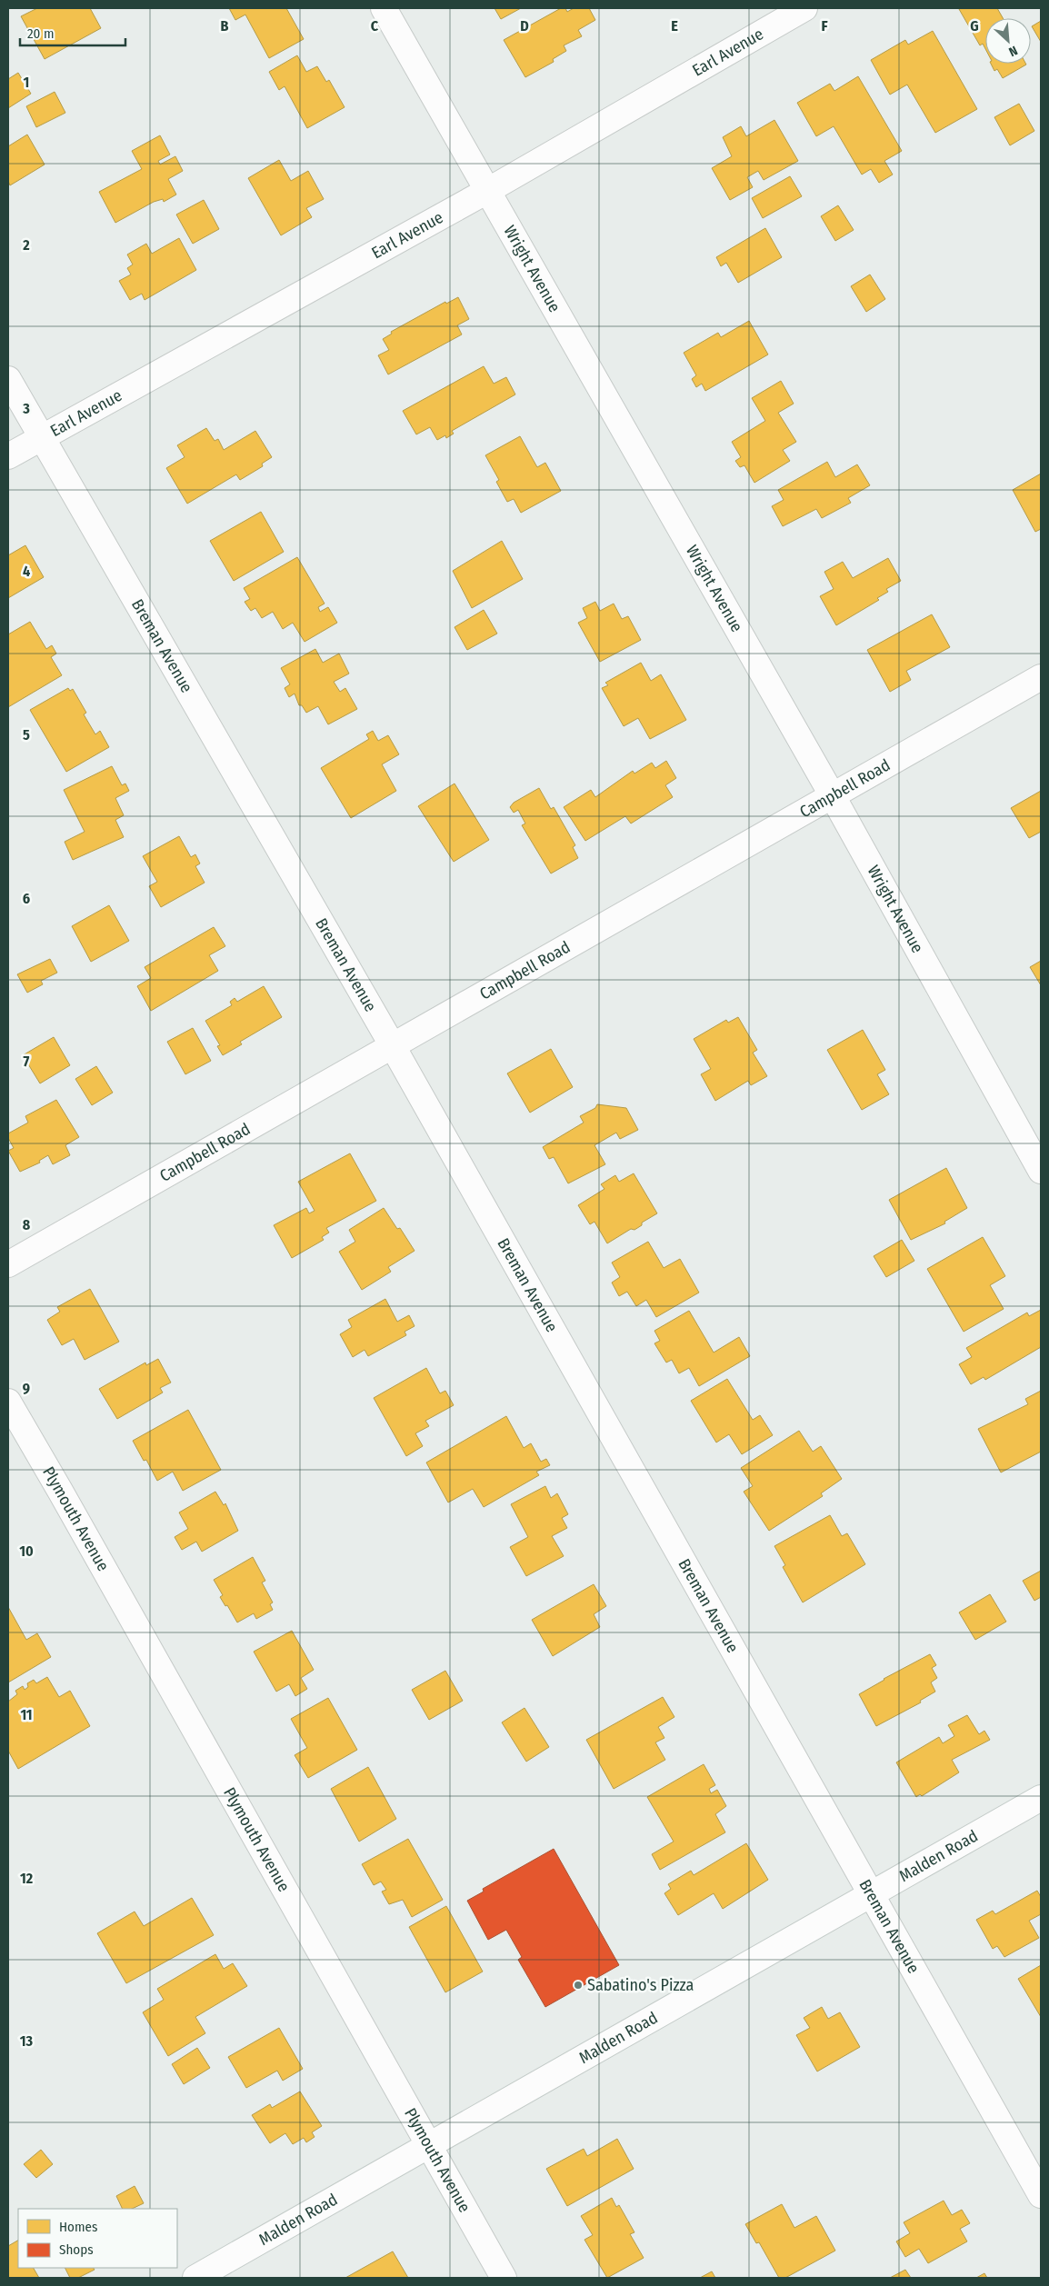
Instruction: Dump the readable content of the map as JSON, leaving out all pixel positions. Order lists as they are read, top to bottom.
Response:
{
  "streets": {
    "street": [
      "Earl Avenue",
      "Wright Avenue",
      "Breman Avenue",
      "Campbell Road",
      "Plymouth Avenue",
      "Malden Road"
    ]
  },
  "crossings": [
    ["Earl Avenue", "Wright Avenue"],
    ["Earl Avenue", "Breman Avenue"],
    ["Wright Avenue", "Campbell Road"],
    ["Breman Avenue", "Campbell Road"],
    ["Breman Avenue", "Malden Road"],
    ["Plymouth Avenue", "Malden Road"]
  ],
  "places": ["Sabatino's Pizza"],
  "legend": ["Homes", "Shops"],
  "scale_bar": "20 m",
  "north": "bottom right",
  "grid": {
    "columns": [
      "B",
      "C",
      "D",
      "E",
      "F",
      "G"
    ],
    "rows": [
      "1",
      "2",
      "3",
      "4",
      "5",
      "6",
      "7",
      "8",
      "9",
      "10",
      "11",
      "12",
      "13"
    ]
  }
}
